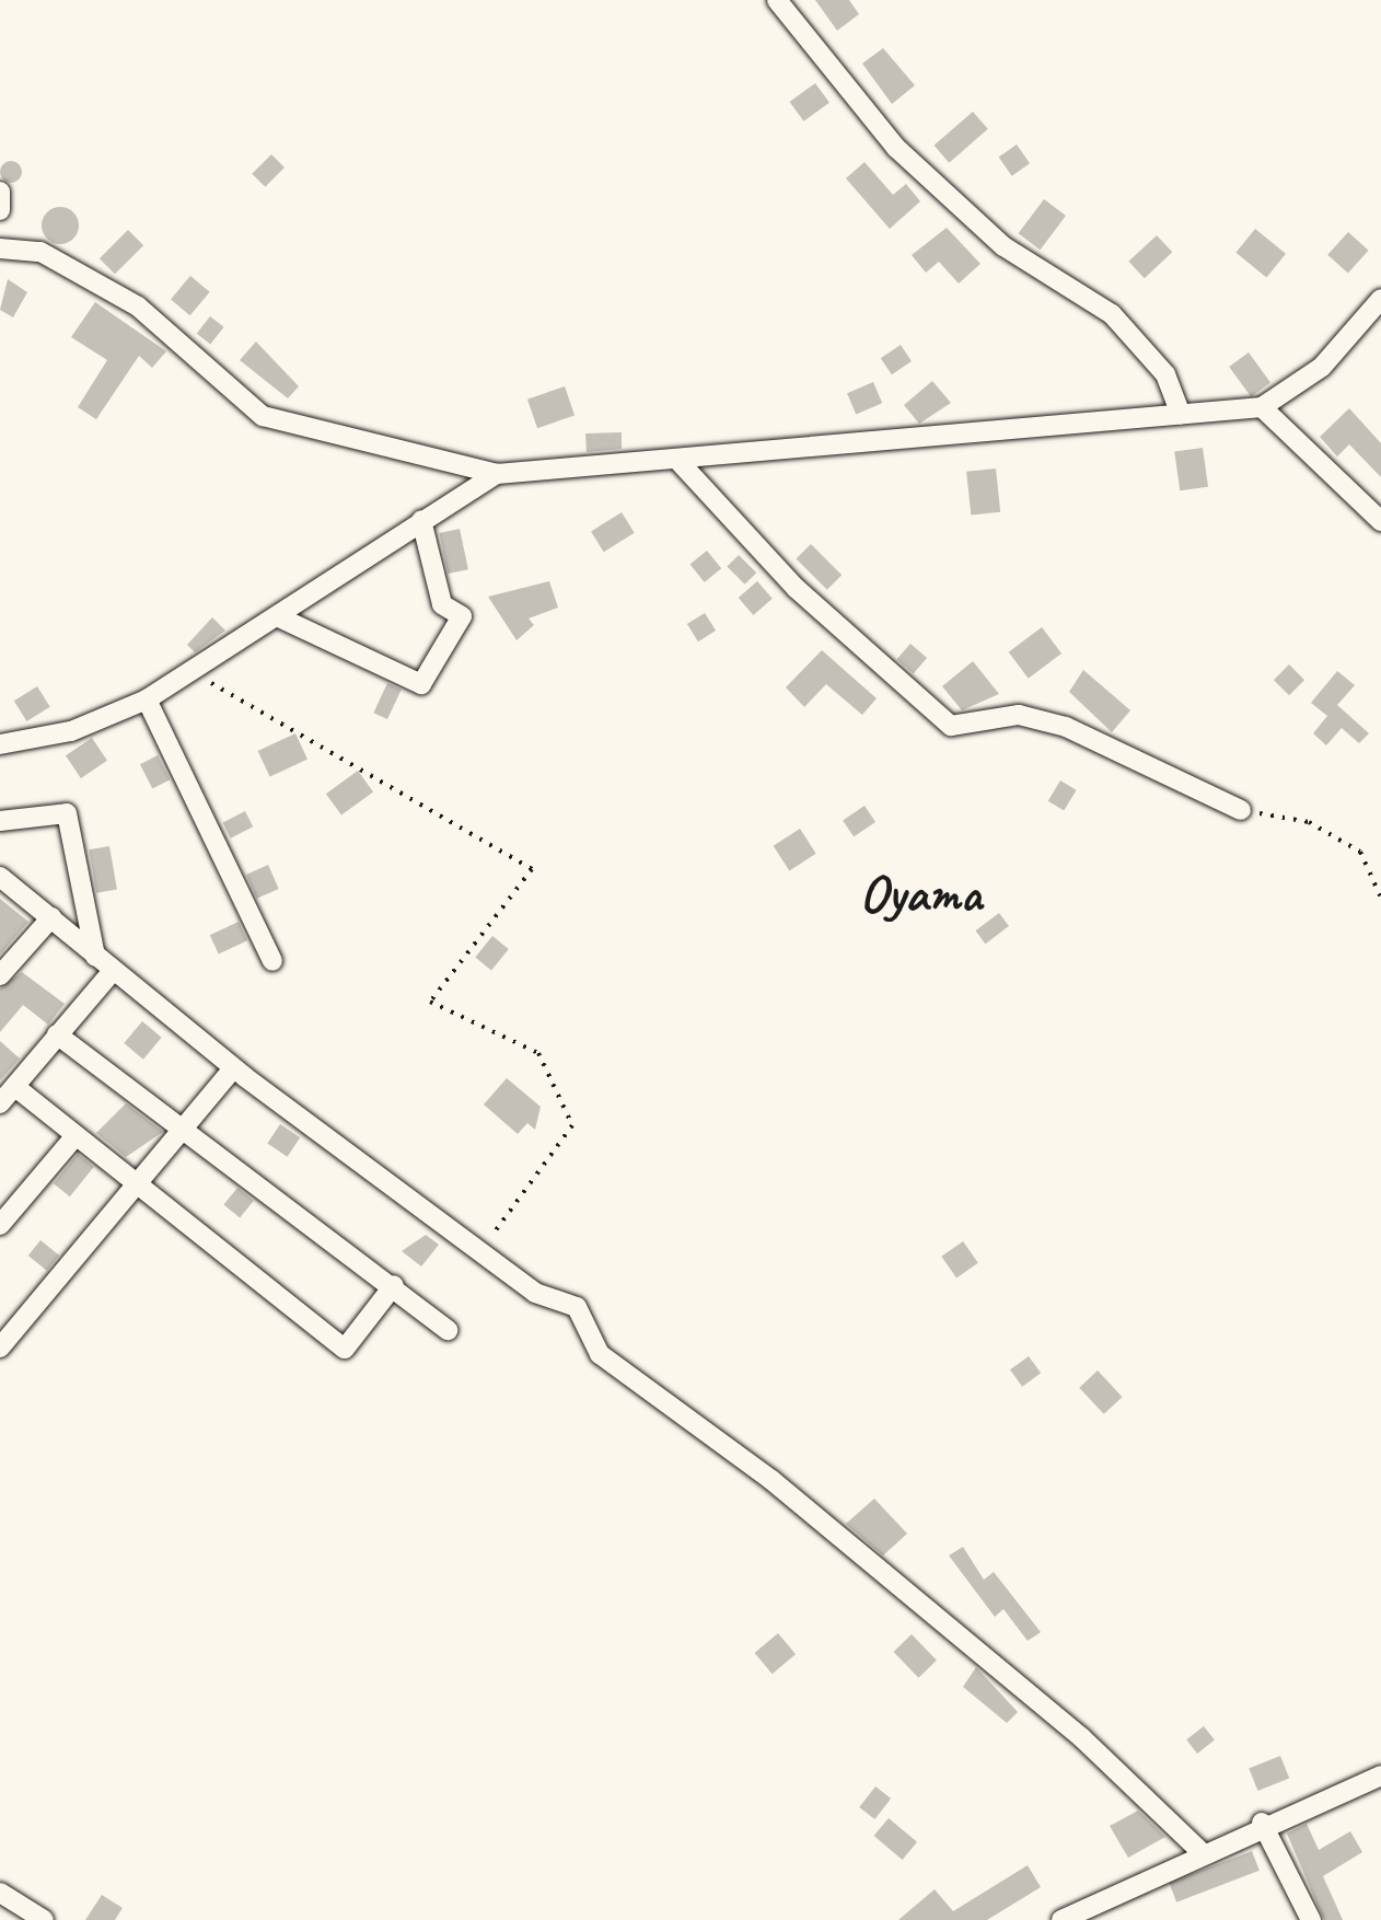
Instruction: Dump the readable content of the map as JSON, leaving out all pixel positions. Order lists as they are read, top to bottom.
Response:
{
  "districts": ["Oyama"]
}
